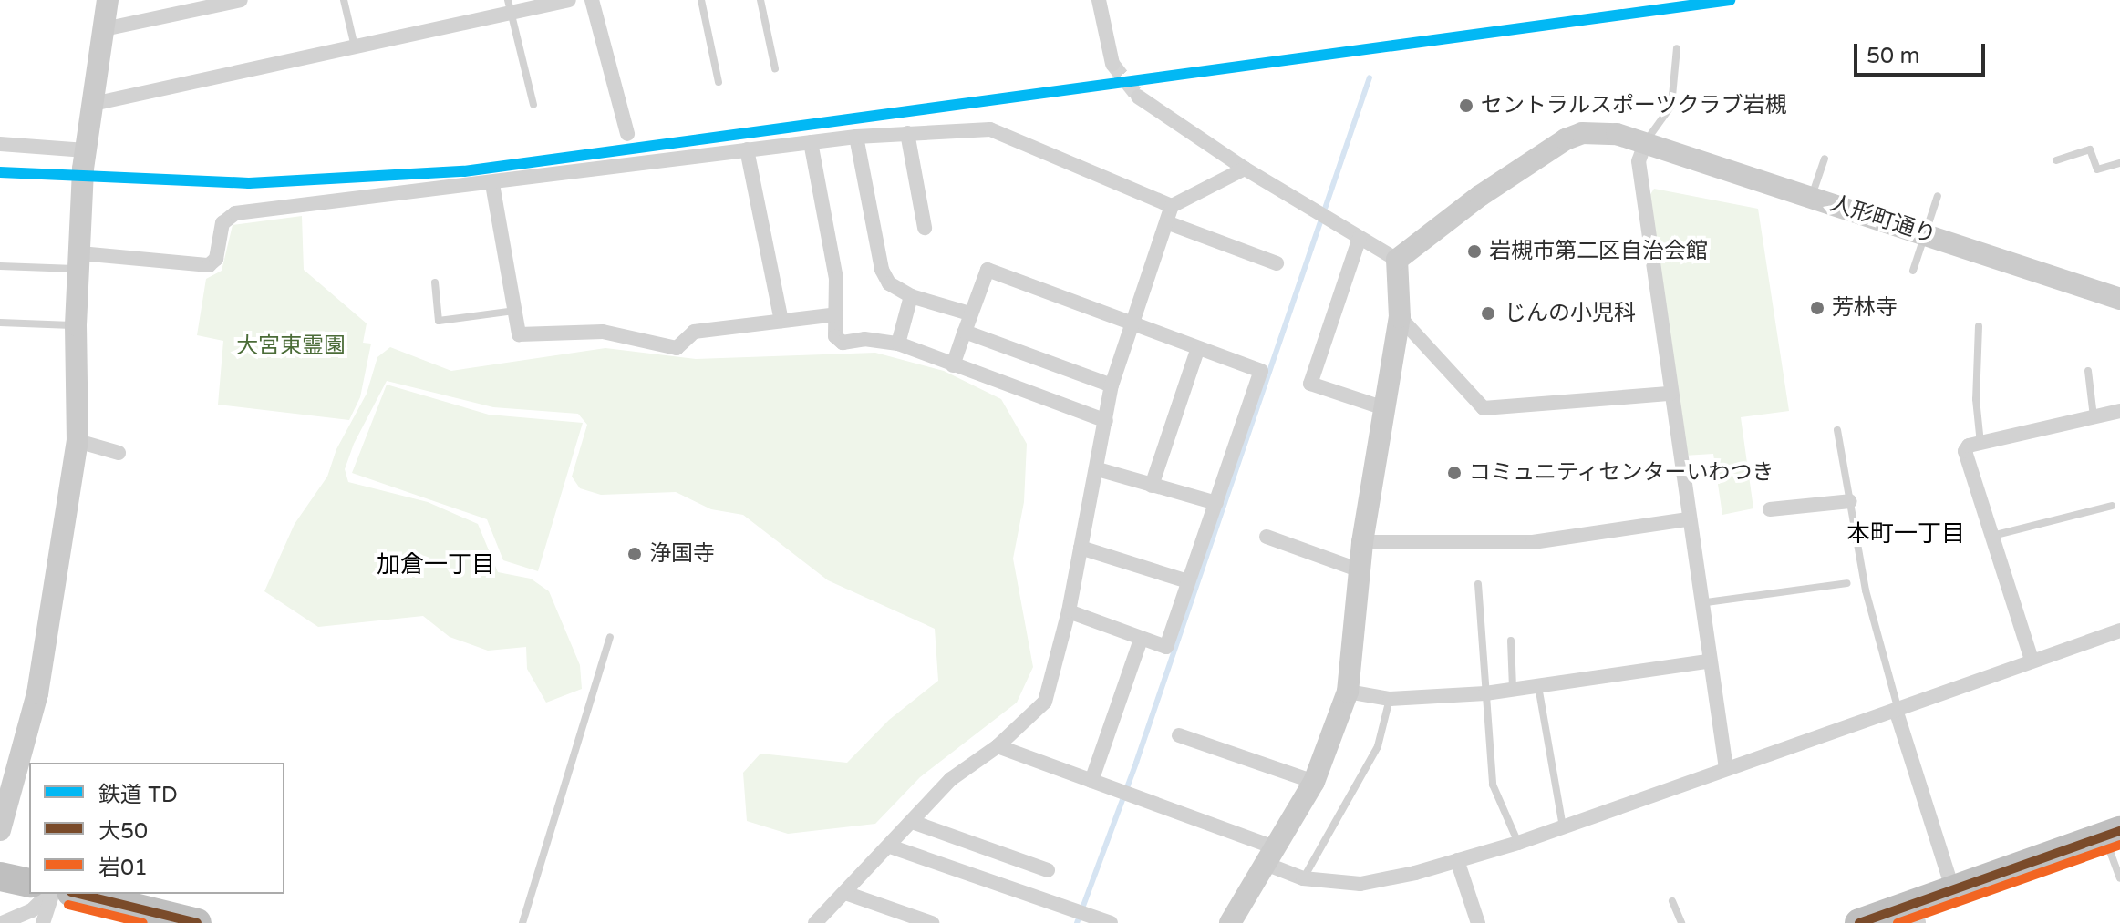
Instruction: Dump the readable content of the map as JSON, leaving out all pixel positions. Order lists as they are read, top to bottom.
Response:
{
  "streets": {
    "street": ["人形町通り"]
  },
  "districts": ["本町一丁目", "加倉一丁目"],
  "parks": ["大宮東霊園"],
  "places": [
    "セントラルスポーツクラブ岩槻",
    "岩槻市第二区自治会館",
    "芳林寺",
    "じんの小児科",
    "コミュニティセンターいわつき",
    "浄国寺"
  ],
  "lines": ["rail line TD", "transit line 大50", "transit line 岩01"],
  "legend": ["鉄道 TD", "大50", "岩01"],
  "scale_bar": "50 m"
}
